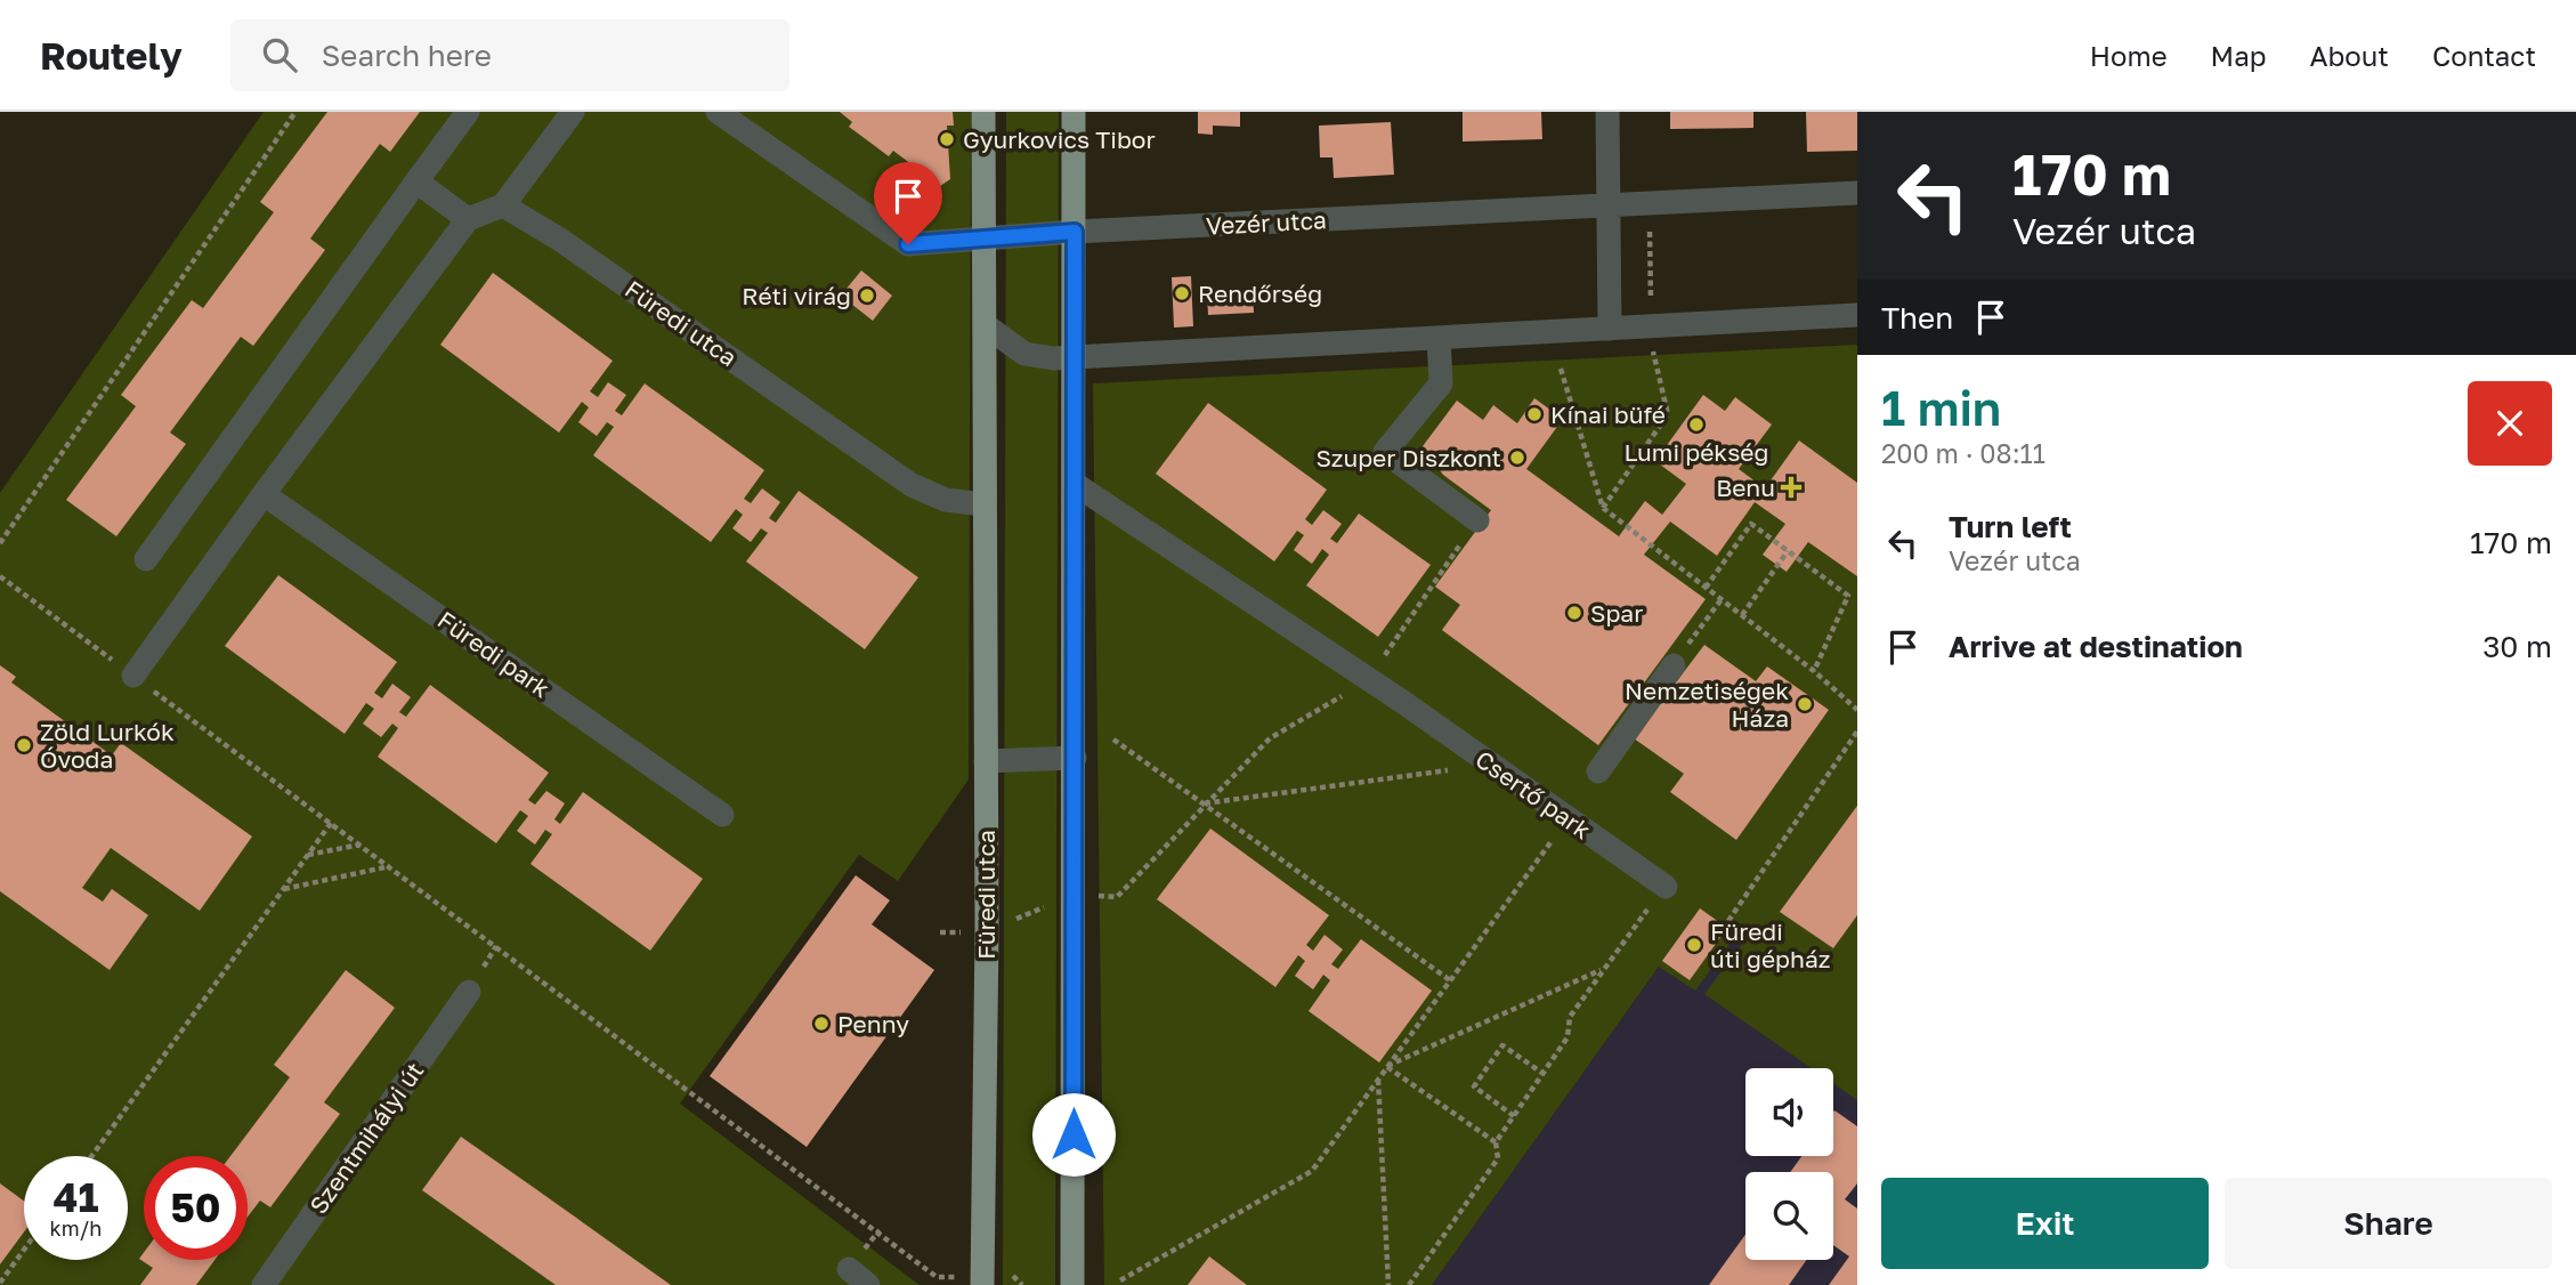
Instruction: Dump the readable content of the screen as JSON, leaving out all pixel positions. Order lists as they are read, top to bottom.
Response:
{
  "streets": {
    "main road": ["Füredi utca"],
    "street": [
      "Vezér utca",
      "Füredi park",
      "Csertő park",
      "Szentmihályi út"
    ]
  },
  "crossings": [
    ["Vezér utca", "Füredi utca"]
  ],
  "places": {
    "other": [
      "Gyurkovics Tibor",
      "Rendőrség",
      "Réti virág",
      "Kínai büfé",
      "Lumi pékség",
      "Szuper Diszkont",
      "Spar",
      "Nemzetiségek Háza",
      "Zöld Lurkók Óvoda",
      "Füredi úti gépház",
      "Penny"
    ],
    "health": ["Benu"]
  },
  "page": {
    "header": "Routely",
    "search": "Search here",
    "nav": [
      "Home",
      "Map",
      "About",
      "Contact"
    ],
    "turn": ["170 m", "Vezér utca"],
    "then": "Then",
    "heading": ["1 min", "200 m · 08:11"],
    "list": [
      {
        "name": "Turn left",
        "note": "Vezér utca",
        "value": "170 m"
      },
      {
        "name": "Arrive at destination",
        "value": "30 m"
      }
    ],
    "speed": "41 km/h",
    "limit": "50",
    "buttons": ["Exit", "Share"]
  }
}
